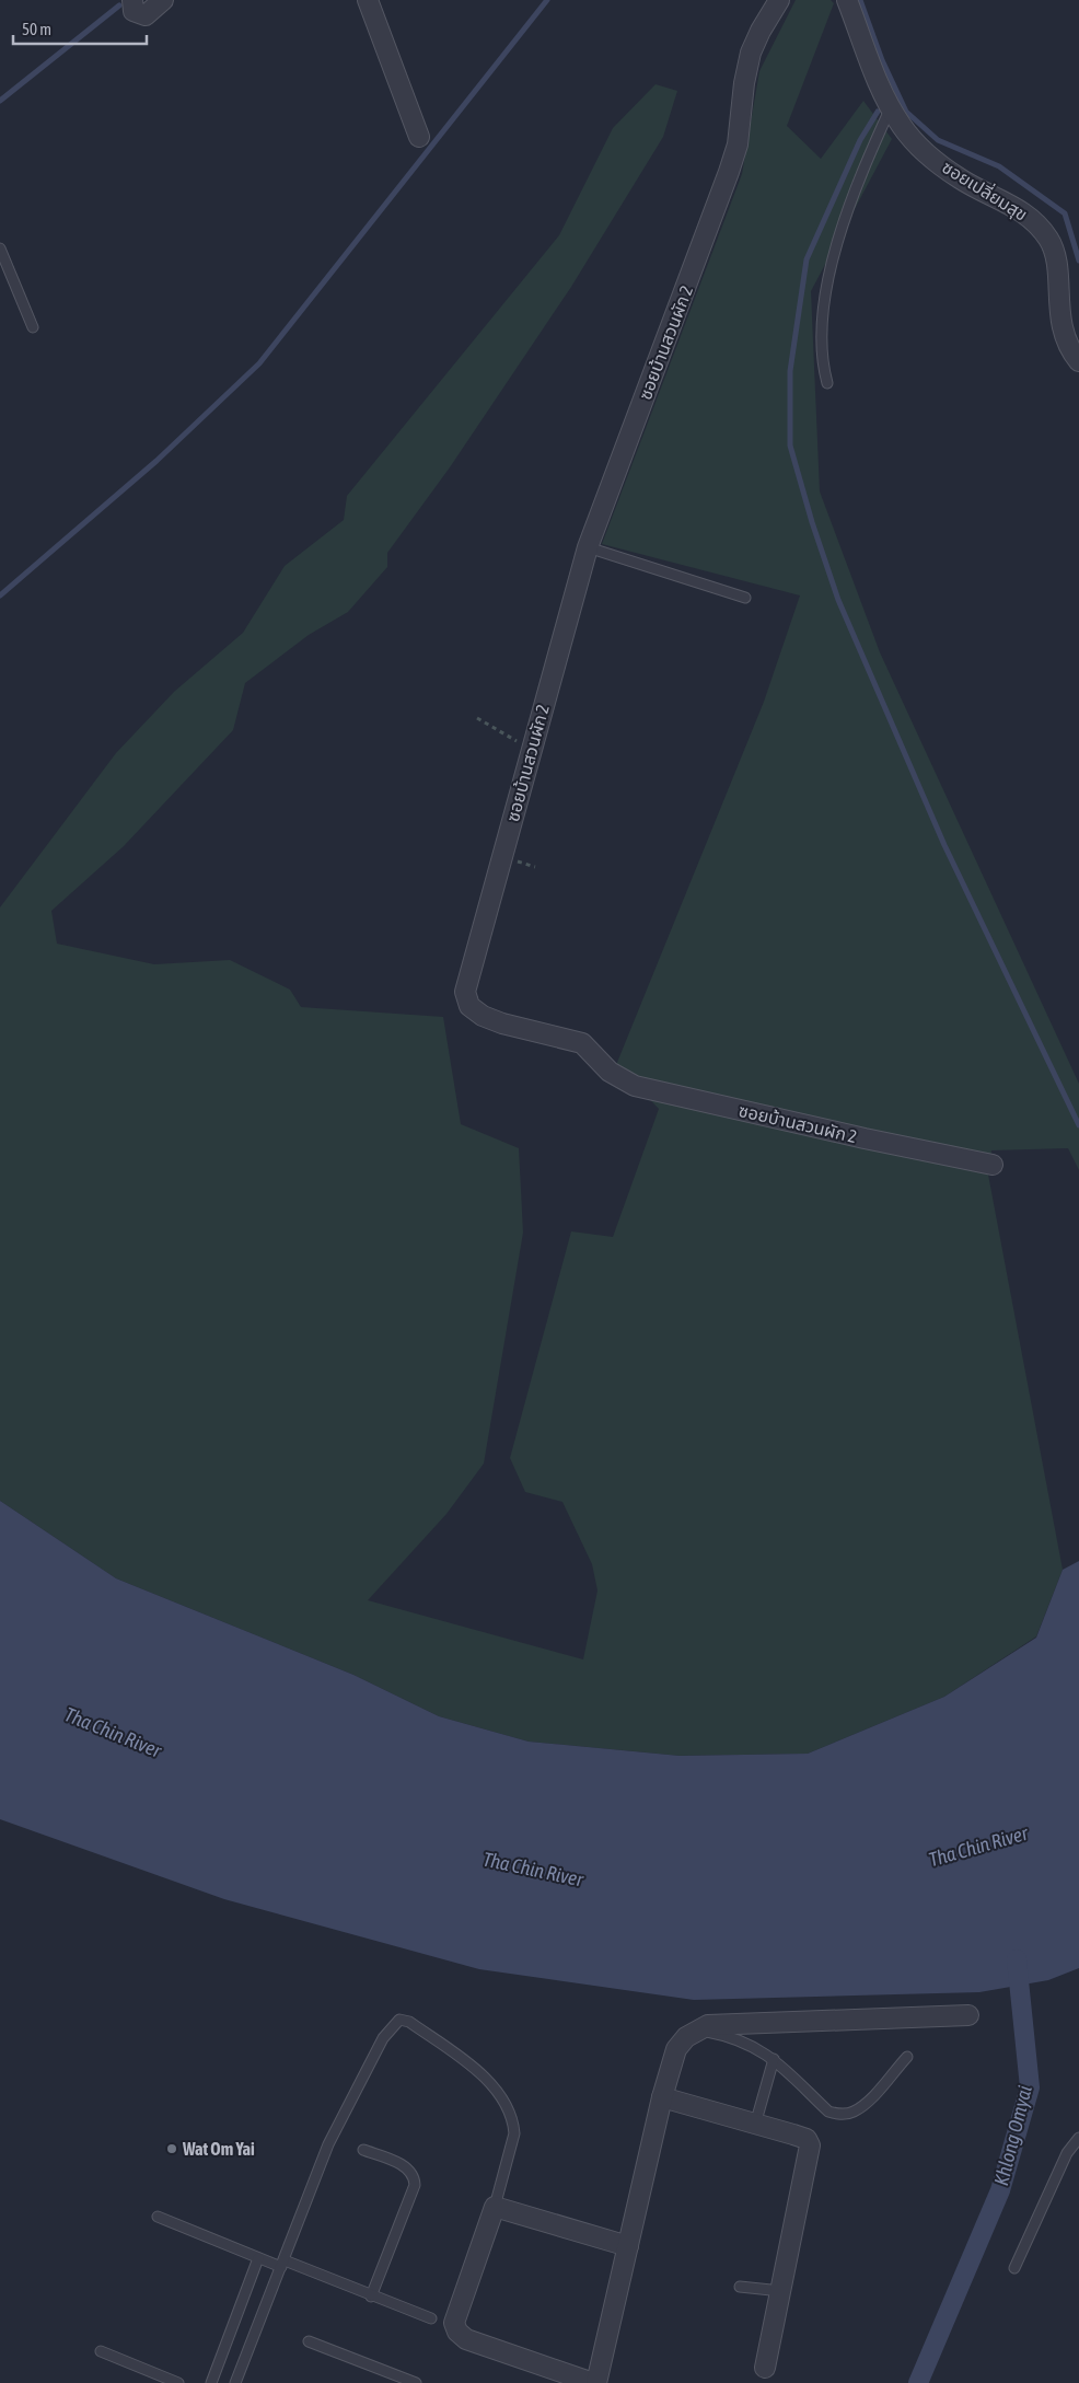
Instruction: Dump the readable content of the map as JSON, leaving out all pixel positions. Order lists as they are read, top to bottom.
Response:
{
  "streets": {
    "street": ["ซอยเปลี่ยมสุข", "ซอยบ้านสวนผัก 2"]
  },
  "water": ["Tha Chin River", "Khlong Omyai"],
  "places": ["Wat Om Yai"],
  "scale_bar": "50 m"
}
